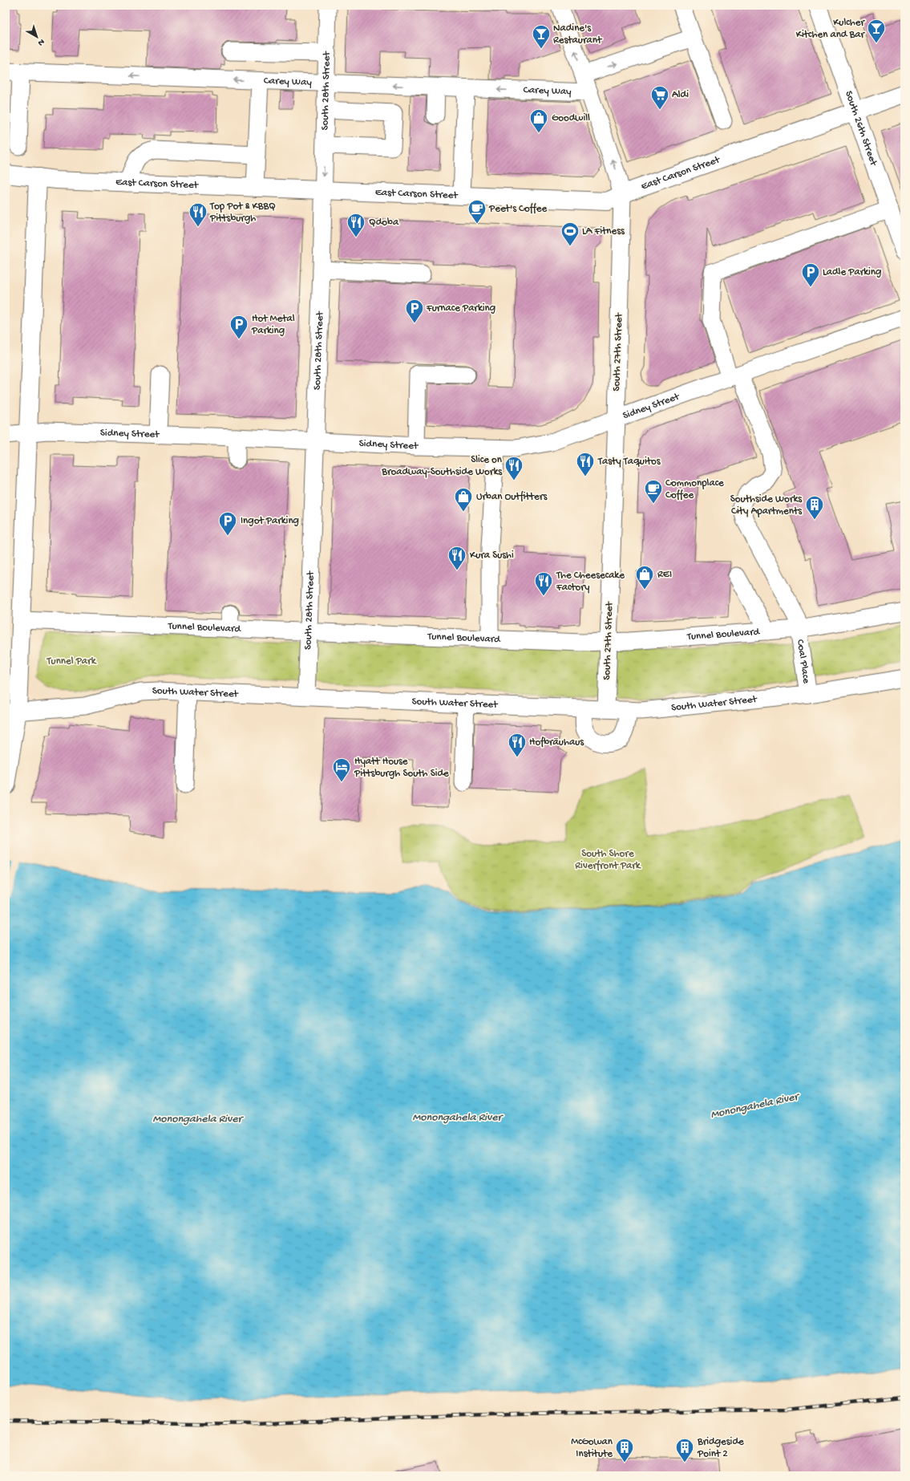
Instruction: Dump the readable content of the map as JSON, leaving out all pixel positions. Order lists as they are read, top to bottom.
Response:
{
  "streets": {
    "main road": ["East Carson Street"],
    "street": [
      "Carey Way",
      "South 28th Street",
      "South 26th Street",
      "South 27th Street",
      "Sidney Street",
      "Tunnel Boulevard",
      "Coal Place",
      "South Water Street"
    ]
  },
  "crossings": [
    ["Carey Way", "South 28th Street"],
    ["Carey Way", "South 27th Street"],
    ["South 28th Street", "East Carson Street"],
    ["South 28th Street", "Sidney Street"],
    ["South 28th Street", "Tunnel Boulevard"],
    ["South 28th Street", "South Water Street"],
    ["South 26th Street", "East Carson Street"],
    ["South 26th Street", "Coal Place"],
    ["East Carson Street", "South 27th Street"],
    ["South 27th Street", "Sidney Street"],
    ["South 27th Street", "Tunnel Boulevard"],
    ["South 27th Street", "South Water Street"],
    ["Sidney Street", "Coal Place"],
    ["Tunnel Boulevard", "Coal Place"],
    ["Coal Place", "South Water Street"]
  ],
  "one_way": ["Carey Way"],
  "water": ["Monongahela River"],
  "parks": ["Tunnel Park", "South Shore Riverfront Park"],
  "places": {
    "bar": ["Kulcher Kitchen and Bar", "Nadine's Restaurant"],
    "supermarket": ["Aldi"],
    "shop": ["Goodwill", "Urban Outfitters", "REI"],
    "cafe": ["Peet's Coffee", "Commonplace Coffee"],
    "restaurant": [
      "Top Pot & KBBQ Pittsburgh",
      "Qdoba",
      "Tasty Taquitos",
      "Slice on Broadway-Southside Works",
      "Kura Sushi",
      "The Cheesecake Factory",
      "Hofbräuhaus"
    ],
    "sports": ["LA Fitness"],
    "parking": [
      "Ladle Parking",
      "Furnace Parking",
      "Hot Metal Parking",
      "Ingot Parking"
    ],
    "building": ["Southside Works City Apartments", "McGowan Institute", "Bridgeside Point 2"],
    "hotel": ["Hyatt House Pittsburgh South Side"]
  },
  "north": "bottom right"
}
